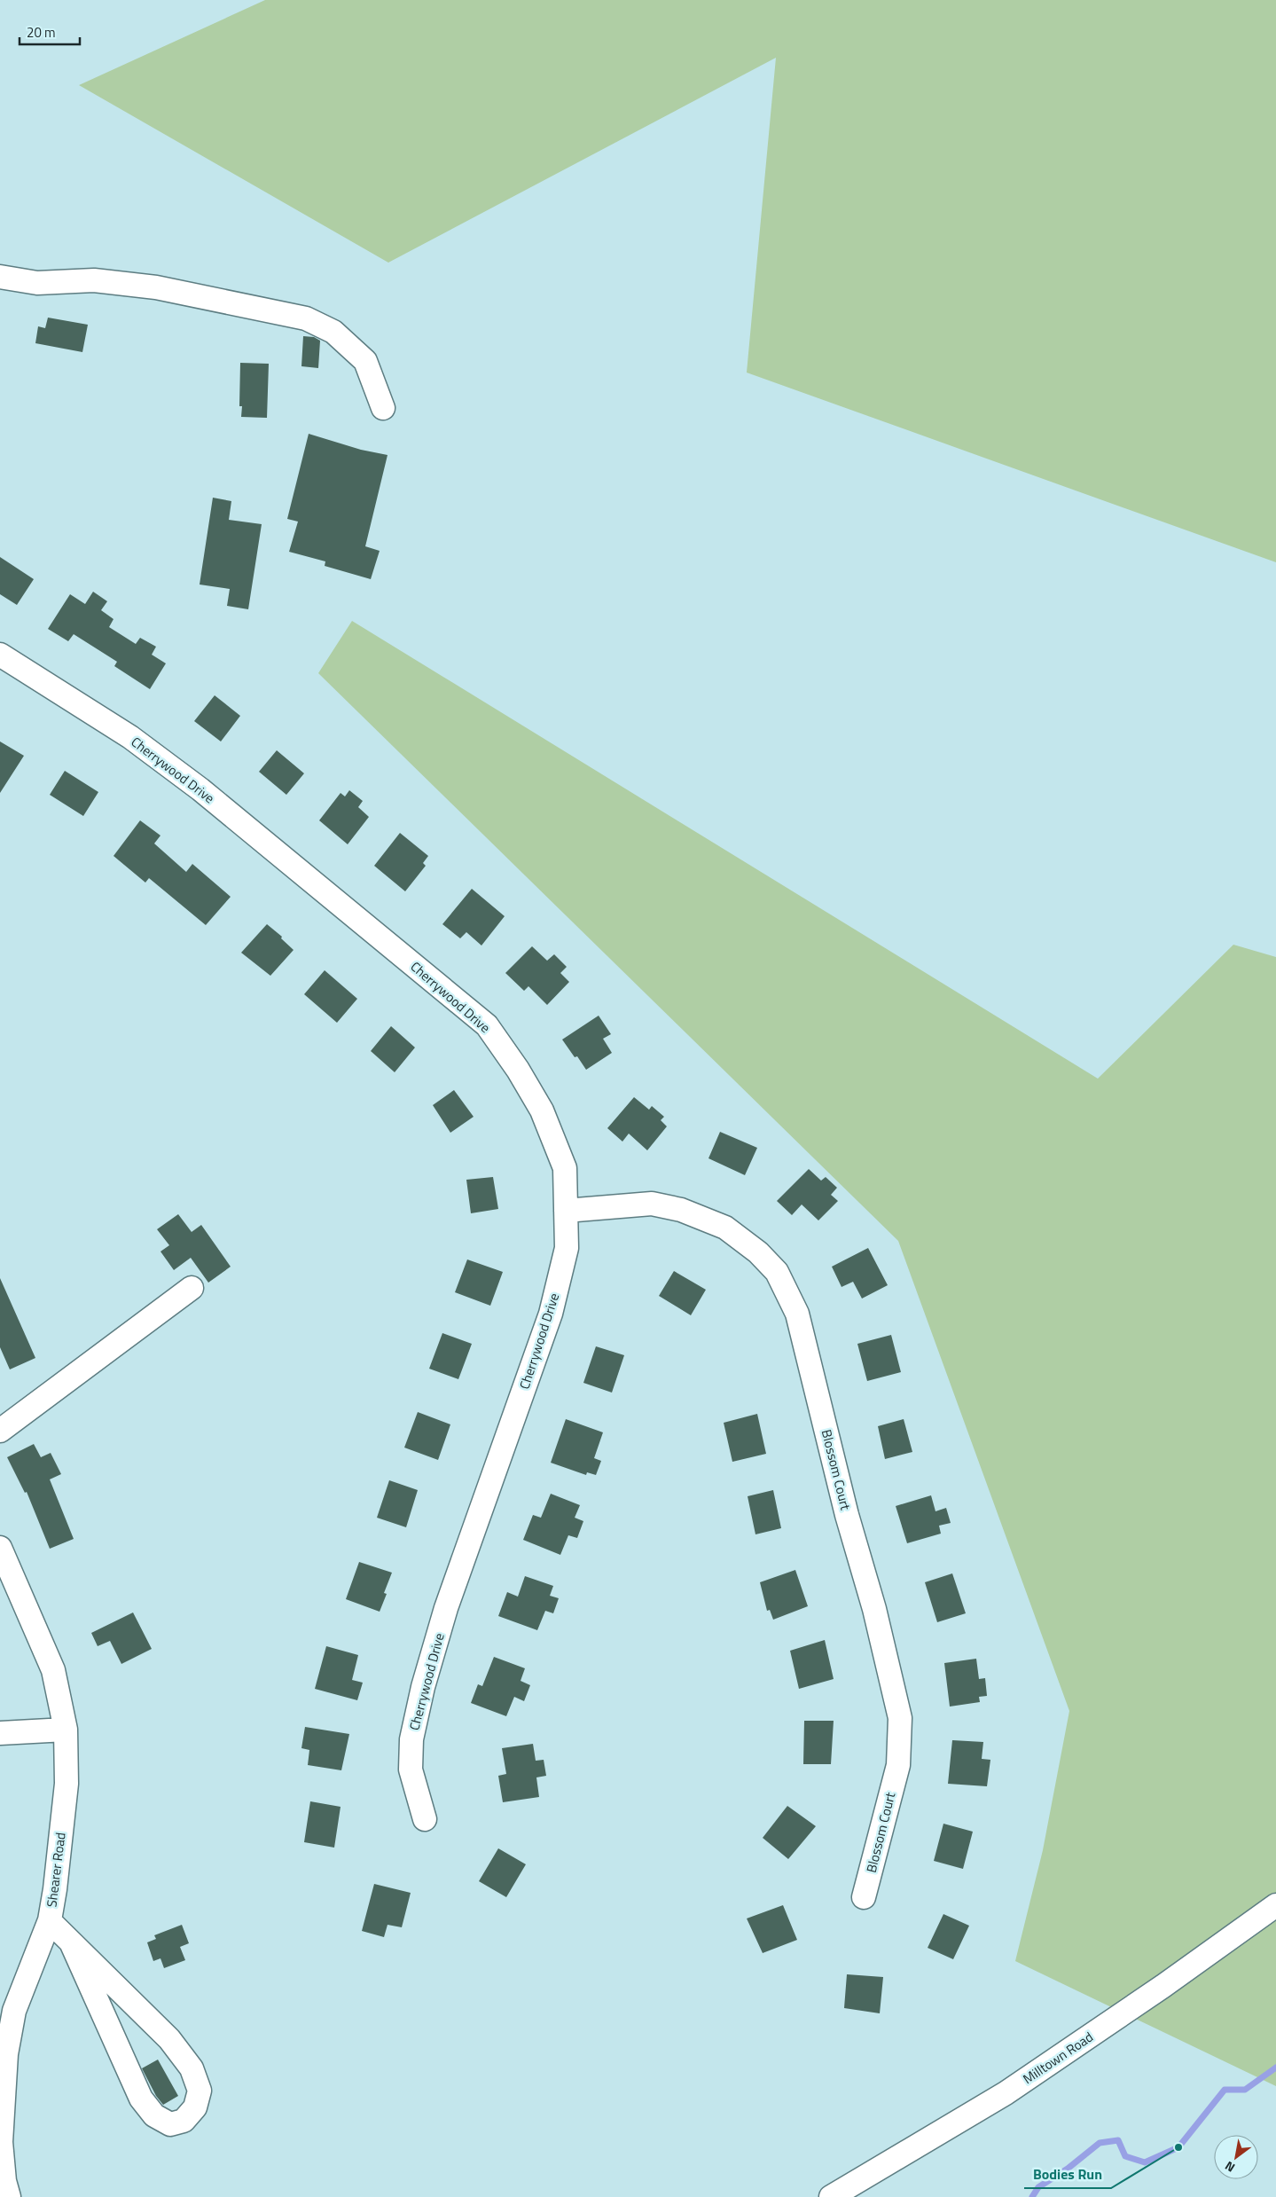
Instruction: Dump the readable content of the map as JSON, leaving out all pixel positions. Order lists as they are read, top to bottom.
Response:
{
  "streets": {
    "street": [
      "Cherrywood Drive",
      "Blossom Court",
      "Shearer Road",
      "Milltown Road"
    ]
  },
  "crossings": [
    ["Cherrywood Drive", "Blossom Court"]
  ],
  "places": ["Bodies Run"],
  "scale_bar": "20 m",
  "north": "bottom left"
}
